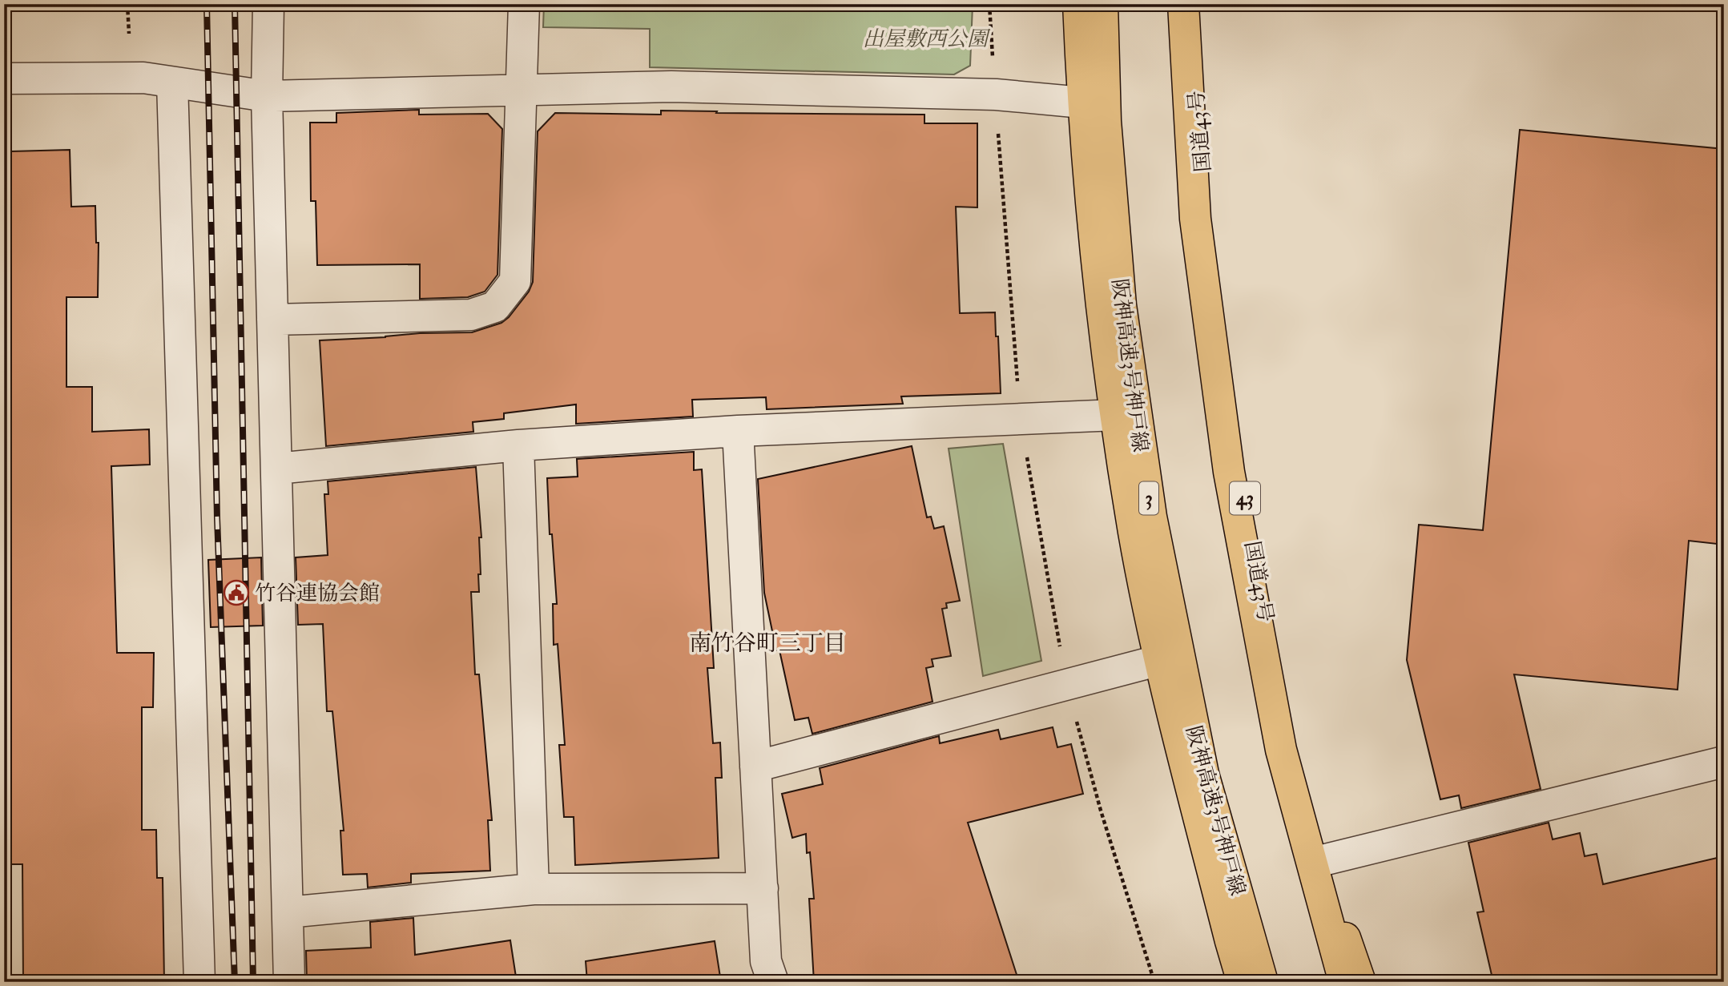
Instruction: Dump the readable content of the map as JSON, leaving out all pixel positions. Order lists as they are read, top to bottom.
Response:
{
  "streets": {
    "highway": [
      "国道43号",
      "阪神高速3号神戸線",
      "3",
      "43"
    ]
  },
  "districts": ["南竹谷町三丁目"],
  "parks": ["出屋敷西公園"],
  "places": {
    "public building": ["竹谷連協会館"]
  }
}
